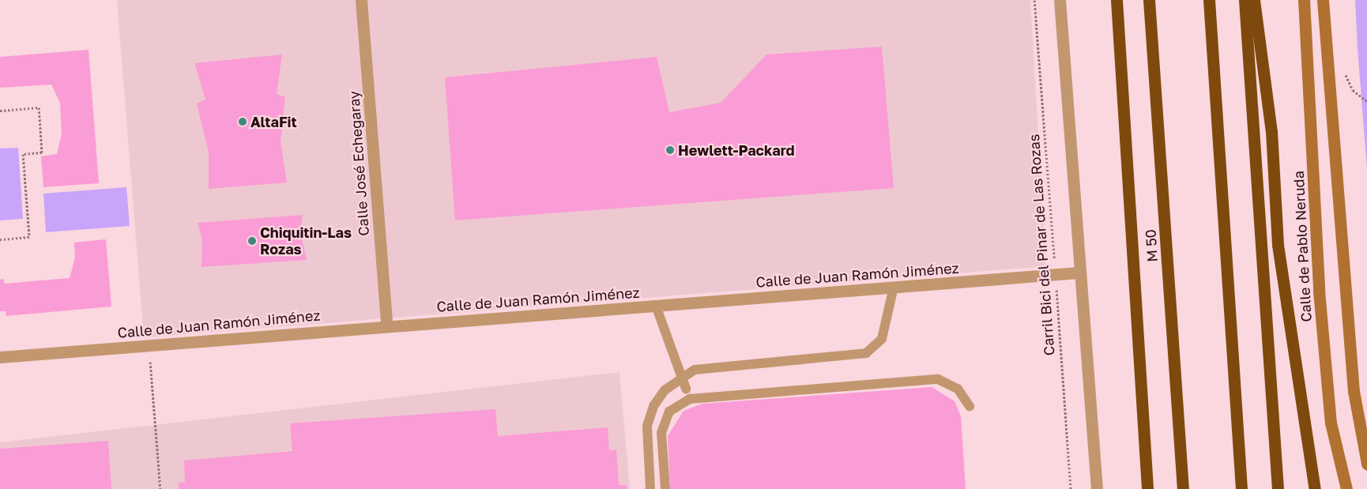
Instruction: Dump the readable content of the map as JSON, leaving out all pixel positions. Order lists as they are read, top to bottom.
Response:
{
  "streets": {
    "highway": ["M 50"],
    "street": ["Calle José Echegaray", "Calle de Pablo Neruda", "Calle de Juan Ramón Jiménez"],
    "path": ["Carril Bici del Pinar de Las Rozas"]
  },
  "crossings": [
    ["Calle José Echegaray", "Calle de Juan Ramón Jiménez"],
    ["Carril Bici del Pinar de Las Rozas", "Calle de Juan Ramón Jiménez"]
  ],
  "places": ["AltaFit", "Hewlett-Packard", "Chiquitin-Las Rozas"]
}
